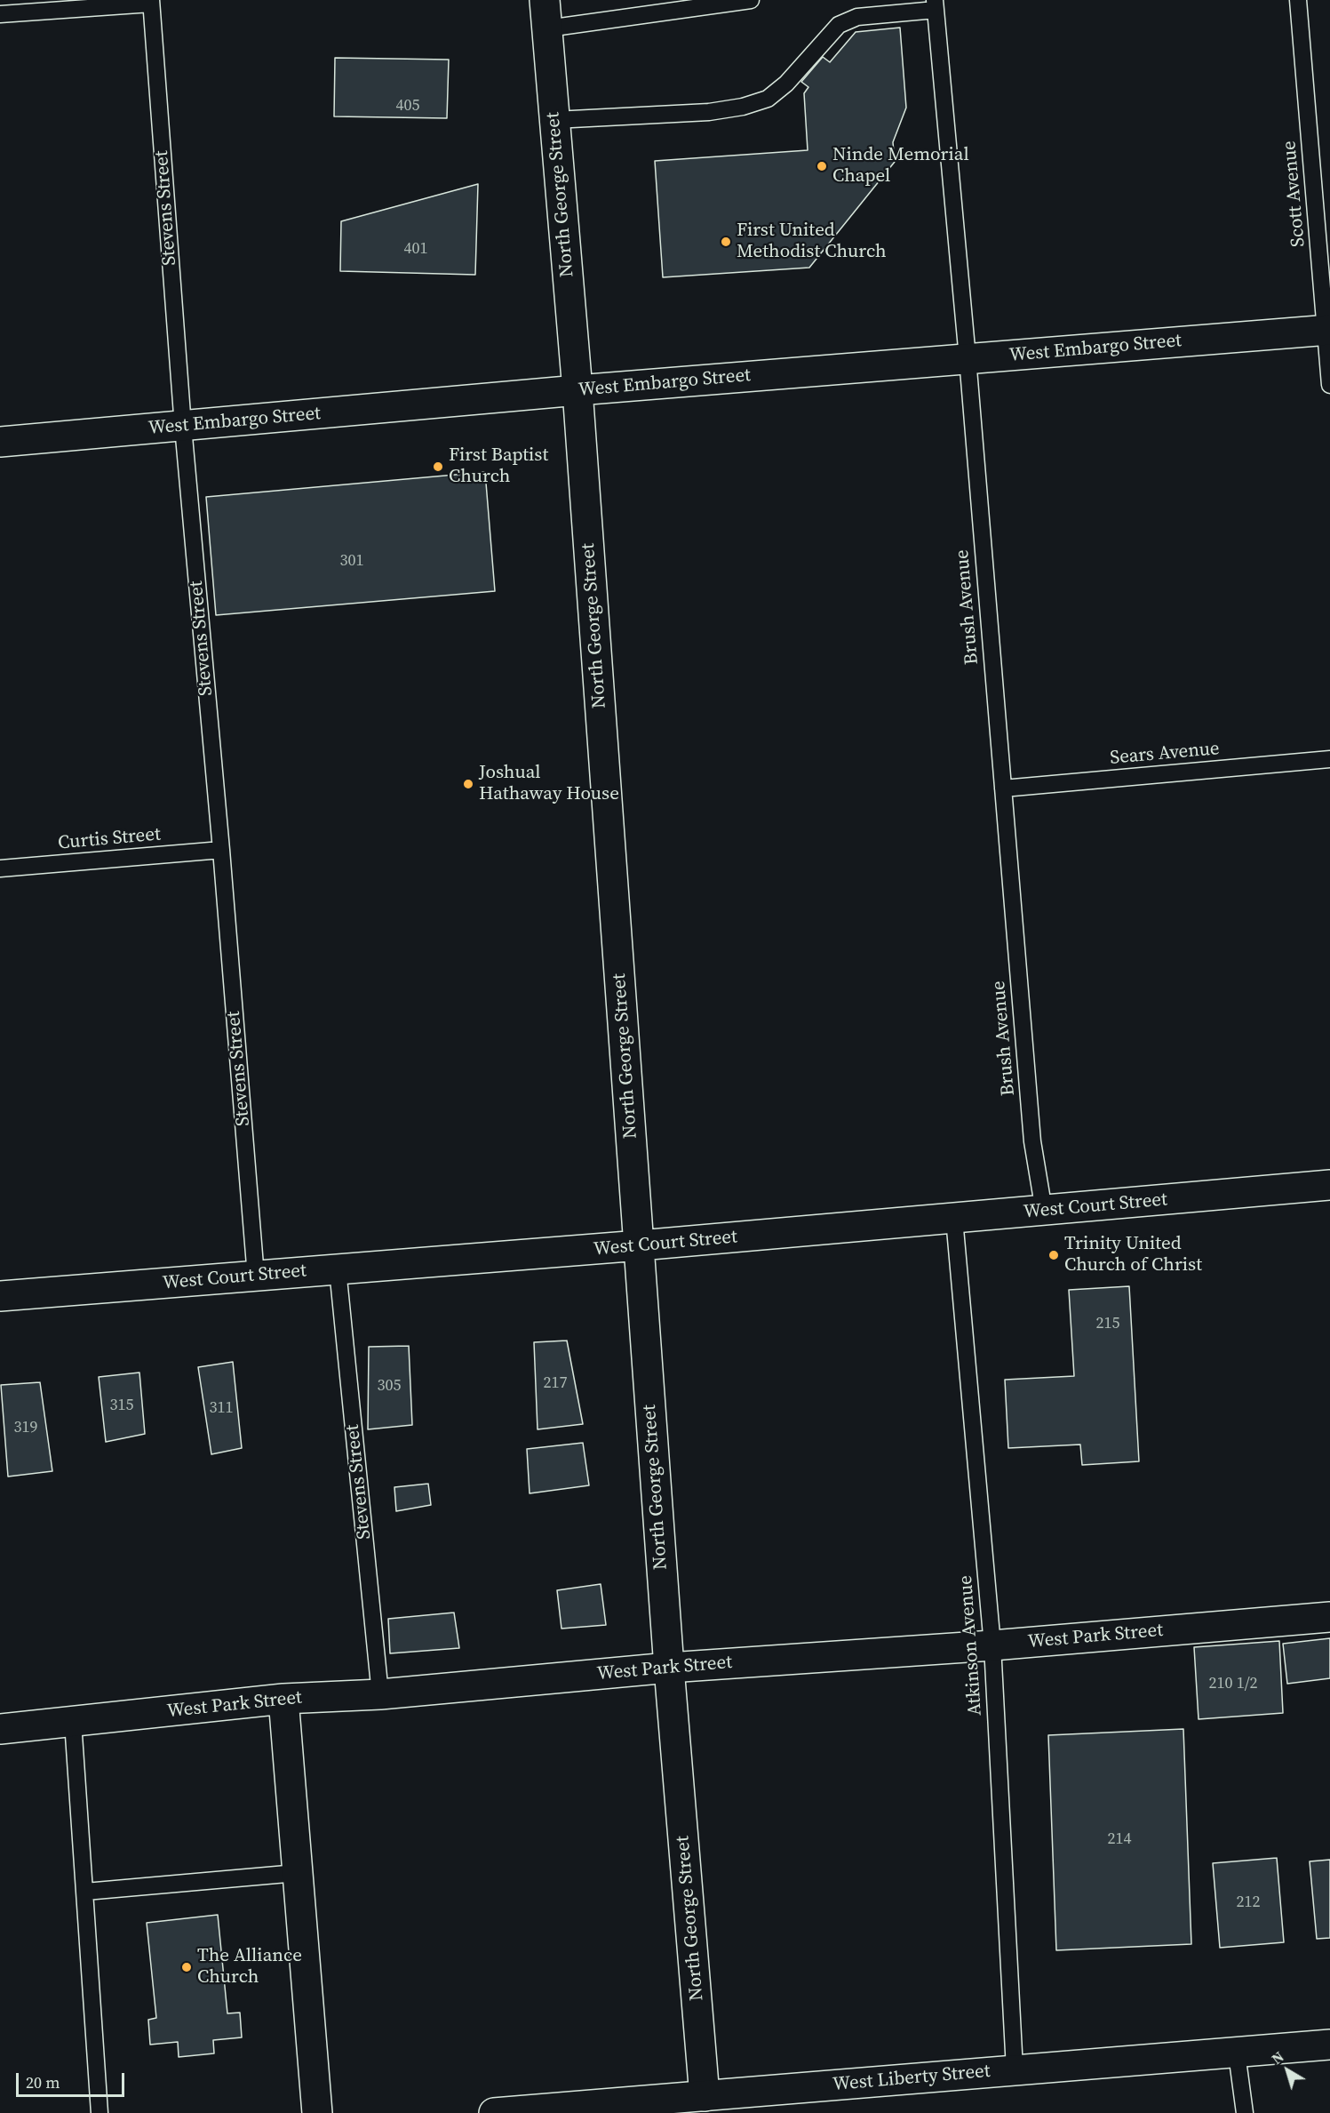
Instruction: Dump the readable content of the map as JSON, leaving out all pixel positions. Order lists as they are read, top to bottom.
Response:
{
  "streets": {
    "street": [
      "North George Street",
      "West Embargo Street",
      "West Court Street",
      "West Park Street",
      "West Liberty Street"
    ],
    "lane": [
      "Scott Avenue",
      "Stevens Street",
      "Brush Avenue",
      "Sears Avenue",
      "Curtis Street",
      "Atkinson Avenue"
    ]
  },
  "crossings": [
    ["Scott Avenue", "West Embargo Street"],
    ["North George Street", "West Embargo Street"],
    ["North George Street", "West Court Street"],
    ["North George Street", "West Park Street"],
    ["North George Street", "West Liberty Street"],
    ["Stevens Street", "West Embargo Street"],
    ["Stevens Street", "Curtis Street"],
    ["Stevens Street", "West Court Street"],
    ["Stevens Street", "West Park Street"],
    ["West Embargo Street", "Brush Avenue"],
    ["Brush Avenue", "Sears Avenue"],
    ["Brush Avenue", "West Court Street"],
    ["West Court Street", "Atkinson Avenue"],
    ["West Park Street", "Atkinson Avenue"],
    ["Atkinson Avenue", "West Liberty Street"]
  ],
  "places": [
    "Ninde Memorial Chapel",
    "First United Methodist Church",
    "First Baptist Church",
    "Joshual Hathaway House",
    "Trinity United Church of Christ",
    "The Alliance Church"
  ],
  "house_numbers": [
    "405",
    "401",
    "301",
    "215",
    "217",
    "305",
    "315",
    "311",
    "319",
    "210 1/2",
    "214",
    "212"
  ],
  "scale_bar": "20 m",
  "north": "top left"
}
